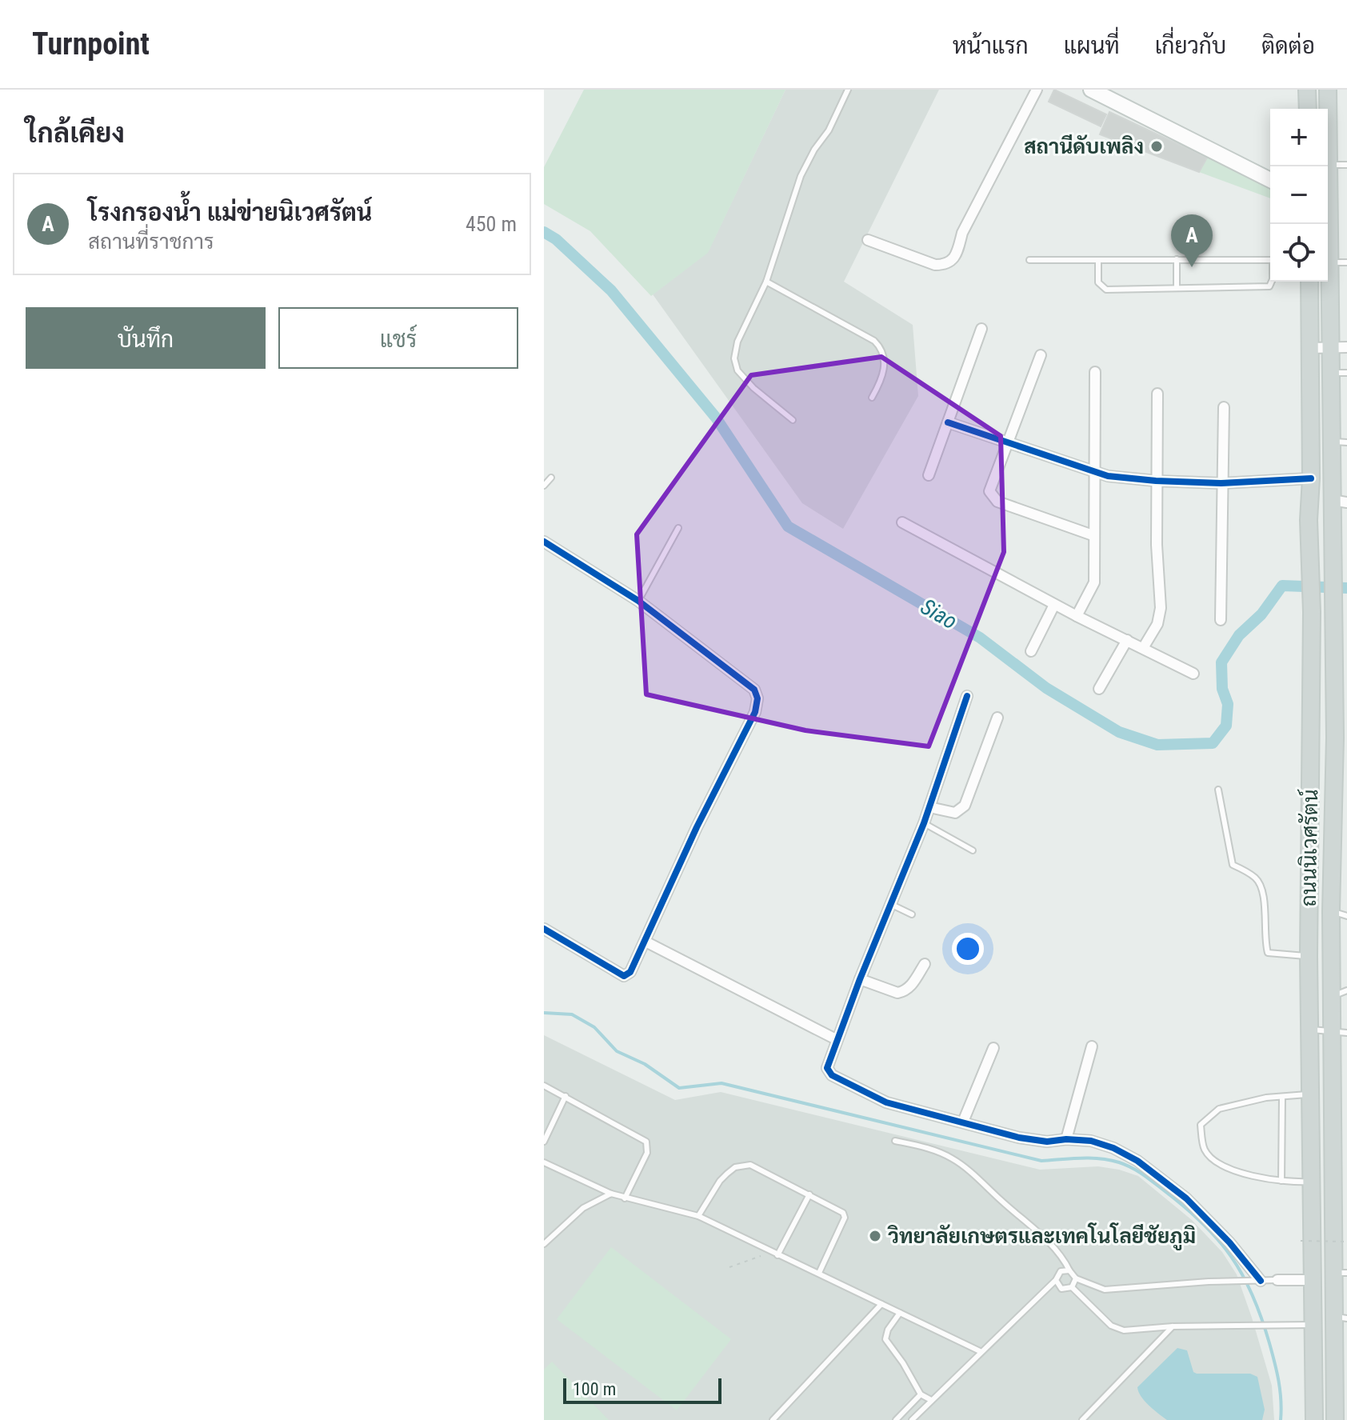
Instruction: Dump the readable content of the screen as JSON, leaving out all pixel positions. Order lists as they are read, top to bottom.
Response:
{
  "streets": {
    "main road": ["ถนนนิเวศรัตน์"]
  },
  "water": ["Siao"],
  "places": ["สถานีดับเพลิง", "วิทยาลัยเกษตรและเทคโนโลยีชัยภูมิ"],
  "scale_bar": "100 m",
  "page": {
    "header": "Turnpoint",
    "nav": [
      "หน้าแรก",
      "แผนที่",
      "เกี่ยวกับ",
      "ติดต่อ"
    ],
    "heading": "ใกล้เคียง",
    "map_buttons": ["+", "−"],
    "list": [
      {
        "mark": "A",
        "name": "โรงกรองน้ำ แม่ข่ายนิเวศรัตน์",
        "note": "สถานที่ราชการ",
        "value": "450 m"
      }
    ],
    "pins": "A",
    "buttons": ["บันทึก", "แชร์"],
    "scale": "100 m"
  }
}
